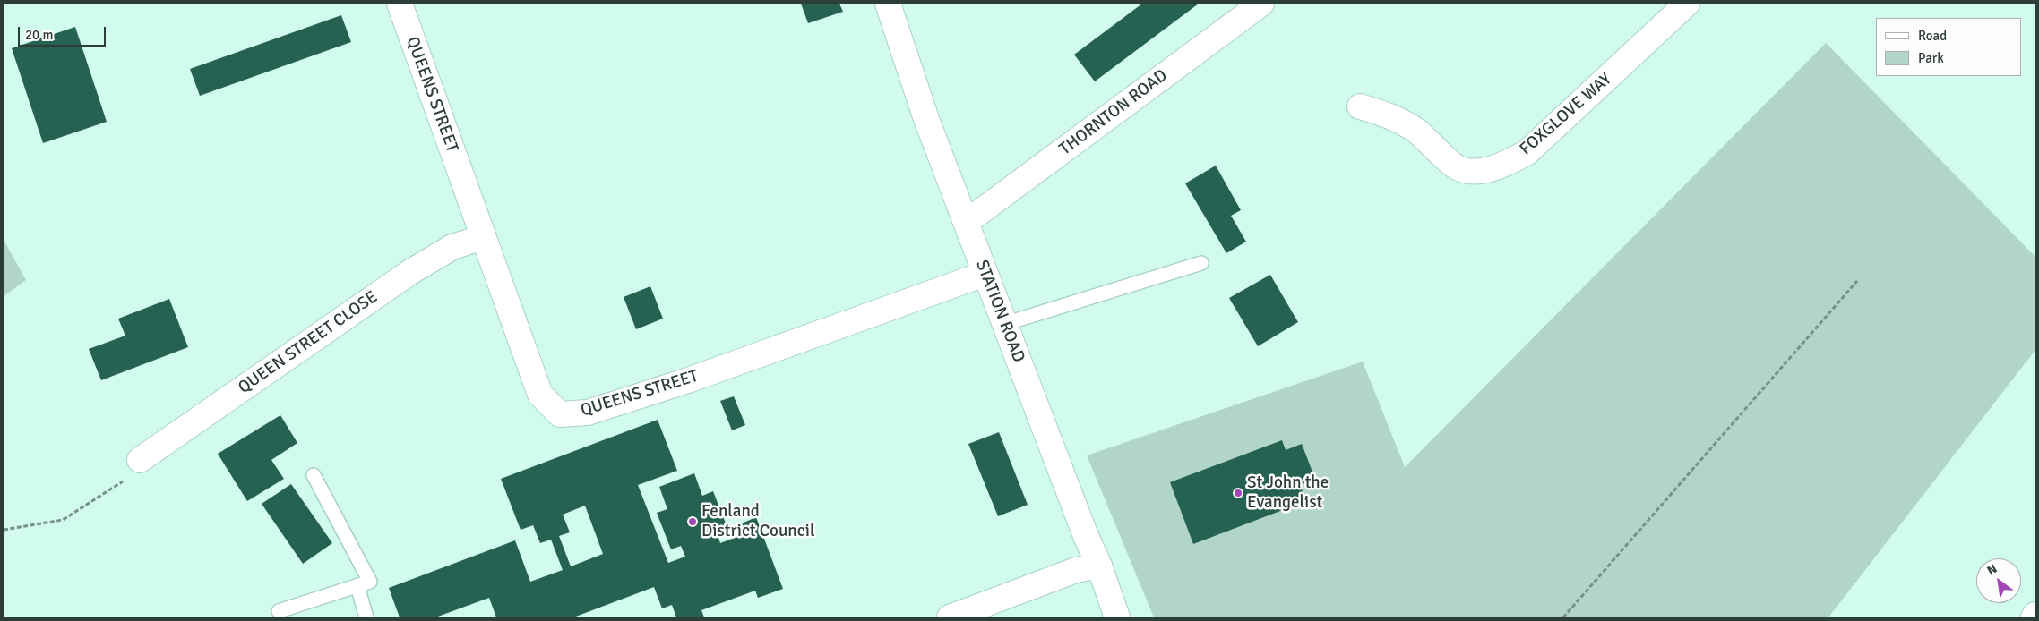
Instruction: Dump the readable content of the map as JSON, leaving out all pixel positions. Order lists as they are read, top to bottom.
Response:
{
  "streets": {
    "street": [
      "QUEENS STREET",
      "THORNTON ROAD",
      "FOXGLOVE WAY",
      "STATION ROAD",
      "QUEEN STREET CLOSE"
    ]
  },
  "crossings": [
    ["QUEENS STREET", "STATION ROAD"],
    ["QUEENS STREET", "QUEEN STREET CLOSE"],
    ["THORNTON ROAD", "STATION ROAD"]
  ],
  "places": ["St John the Evangelist", "Fenland District Council"],
  "legend": ["Road", "Park"],
  "scale_bar": "20 m",
  "north": "top left"
}
